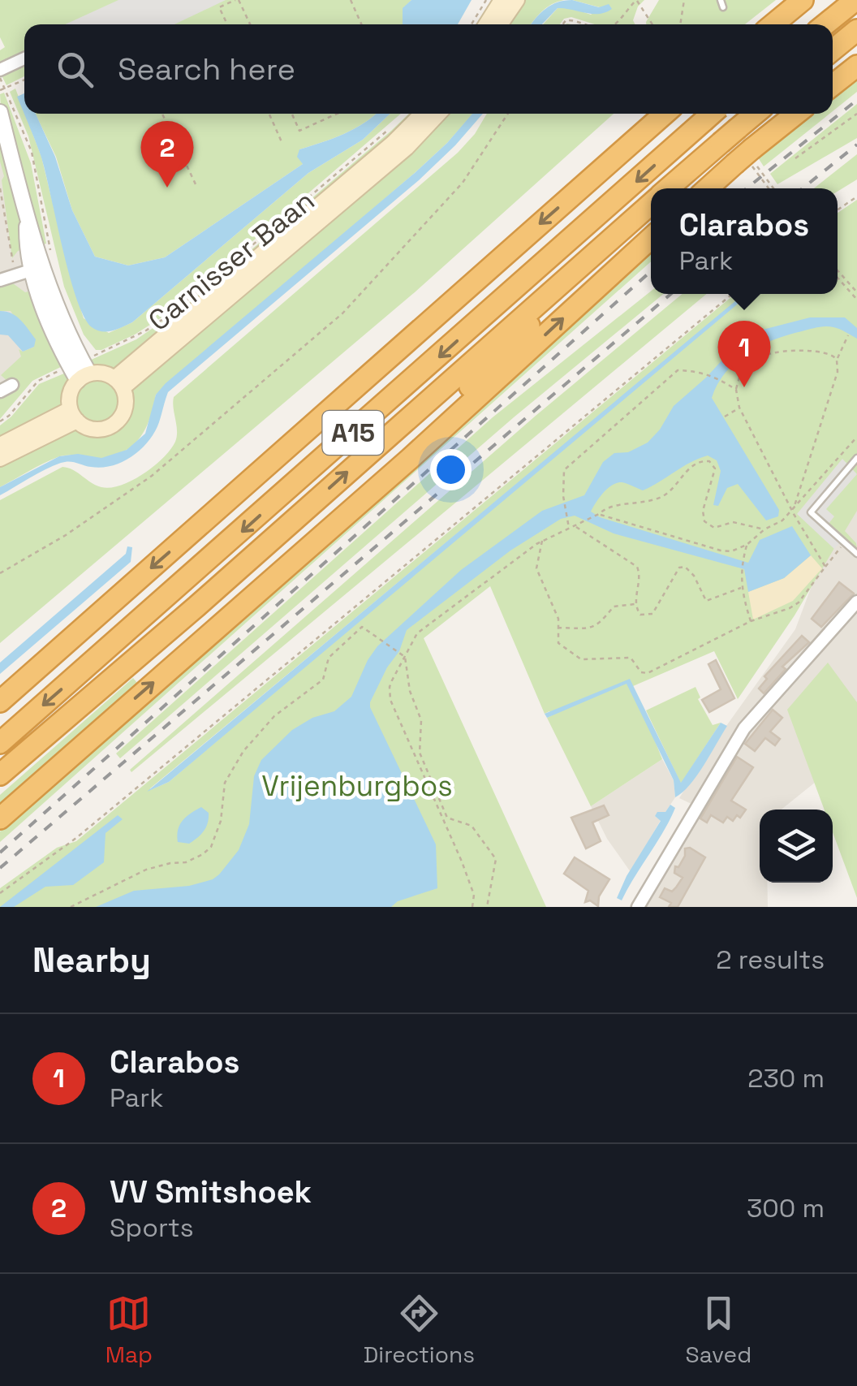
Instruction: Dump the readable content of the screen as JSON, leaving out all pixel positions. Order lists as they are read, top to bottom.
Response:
{
  "streets": {
    "highway": ["A15"],
    "main road": ["Carnisser Baan"]
  },
  "parks": ["Vrijenburgbos"],
  "page": {
    "search": "Search here",
    "pins": ["2", "1"],
    "popup": ["Clarabos", "Park"],
    "heading": ["Nearby", "2 results"],
    "list": [
      {
        "mark": "1",
        "name": "Clarabos",
        "note": "Park",
        "value": "230 m"
      },
      {
        "mark": "2",
        "name": "VV Smitshoek",
        "note": "Sports",
        "value": "300 m"
      }
    ],
    "nav": ["Map", "Directions", "Saved"]
  }
}
